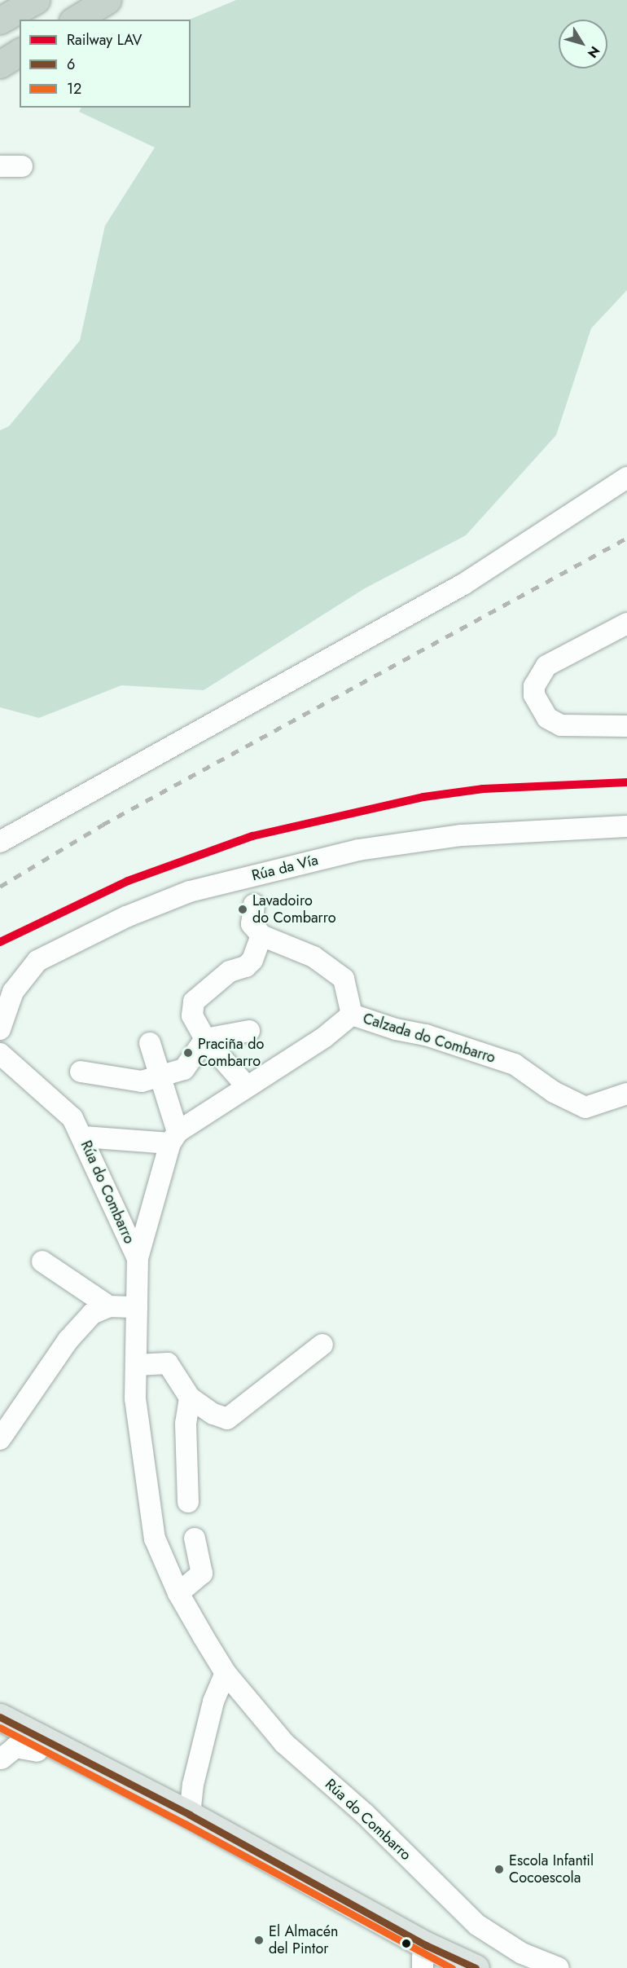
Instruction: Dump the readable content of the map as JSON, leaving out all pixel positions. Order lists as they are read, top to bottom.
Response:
{
  "streets": {
    "street": ["Rúa da Vía", "Calzada do Combarro", "Rúa do Combarro"]
  },
  "places": [
    "Lavadoiro do Combarro",
    "Praciña do Combarro",
    "Escola Infantil Cocoescola",
    "El Almacén del Pintor"
  ],
  "lines": ["rail line LAV", "transit line 6", "transit line 12"],
  "legend": ["Railway LAV", "6", "12"],
  "north": "bottom right"
}
